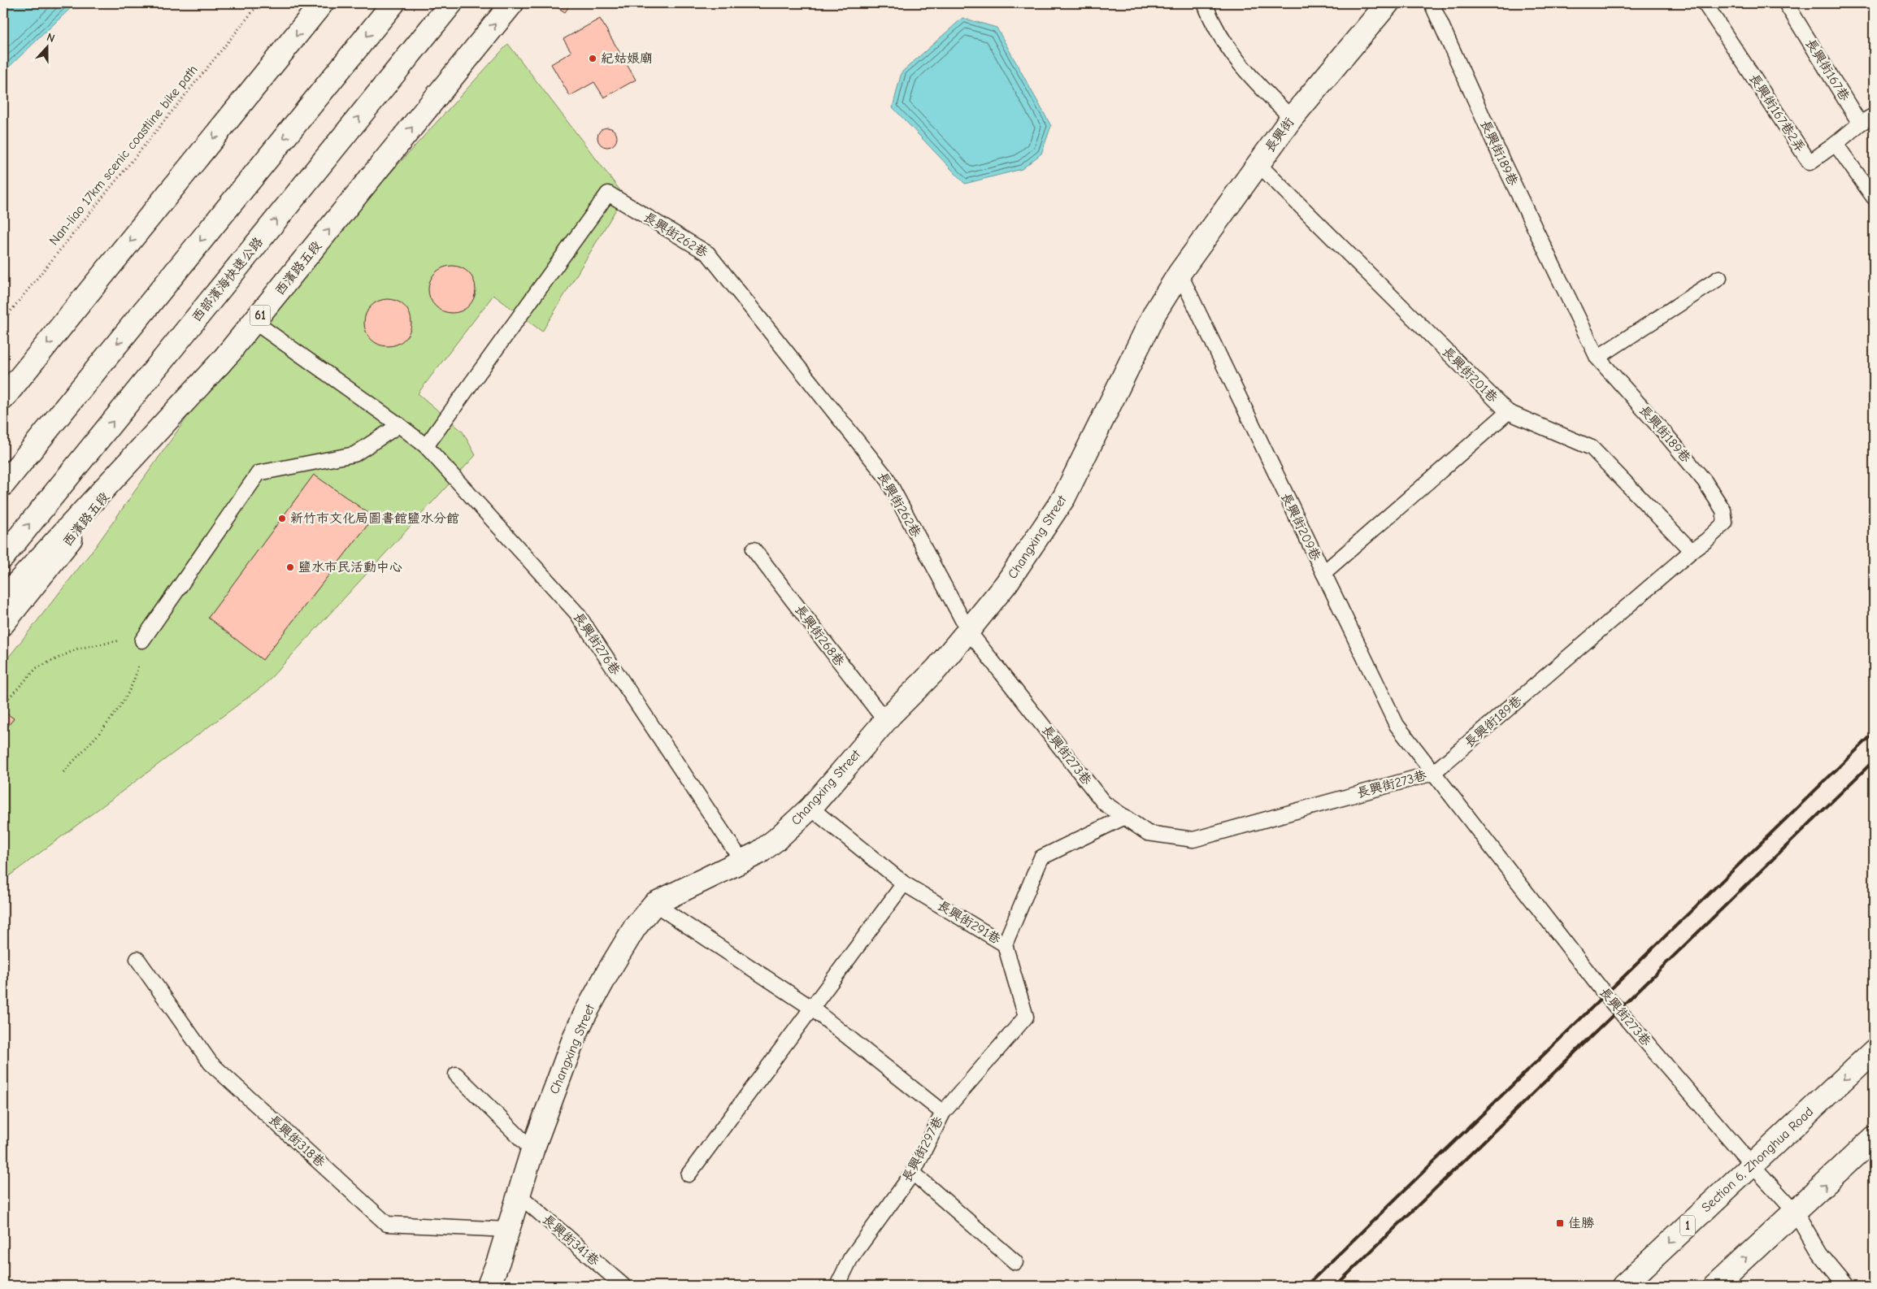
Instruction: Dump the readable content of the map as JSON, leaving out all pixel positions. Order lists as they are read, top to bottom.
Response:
{
  "streets": {
    "main road": [
      "長興街",
      "西濱路五段",
      "西部濱海快速公路",
      "61",
      "Changxing Street",
      "Section 6, Zhonghua Road",
      "1"
    ],
    "lane": [
      "長興街167巷",
      "長興街167巷2弄",
      "長興街189巷",
      "長興街262巷",
      "長興街201巷",
      "長興街209巷",
      "長興街268巷",
      "長興街276巷",
      "長興街273巷",
      "長興街291巷",
      "長興街318巷",
      "長興街297巷",
      "長興街341巷"
    ],
    "path": ["Nan-liao 17km scenic coastline bike path"]
  },
  "crossings": [
    ["長興街", "長興街201巷"],
    ["長興街", "長興街209巷"],
    ["長興街", "Changxing Street"],
    ["長興街189巷", "長興街209巷"],
    ["長興街189巷", "長興街273巷"],
    ["長興街262巷", "Changxing Street"],
    ["長興街262巷", "長興街276巷"],
    ["長興街262巷", "長興街273巷"],
    ["長興街201巷", "長興街209巷"],
    ["長興街209巷", "Changxing Street"],
    ["長興街209巷", "長興街273巷"],
    ["Changxing Street", "長興街268巷"],
    ["Changxing Street", "長興街276巷"],
    ["Changxing Street", "長興街273巷"],
    ["Changxing Street", "長興街291巷"],
    ["Changxing Street", "長興街318巷"],
    ["Changxing Street", "長興街297巷"],
    ["Changxing Street", "長興街341巷"],
    ["長興街273巷", "Section 6, Zhonghua Road"],
    ["長興街291巷", "長興街297巷"]
  ],
  "places": {
    "other": ["紀姑娘廟", "新竹市文化局圖書館鹽水分館", "鹽水市民活動中心"],
    "transit": ["佳勝"]
  },
  "north": "top"
}
